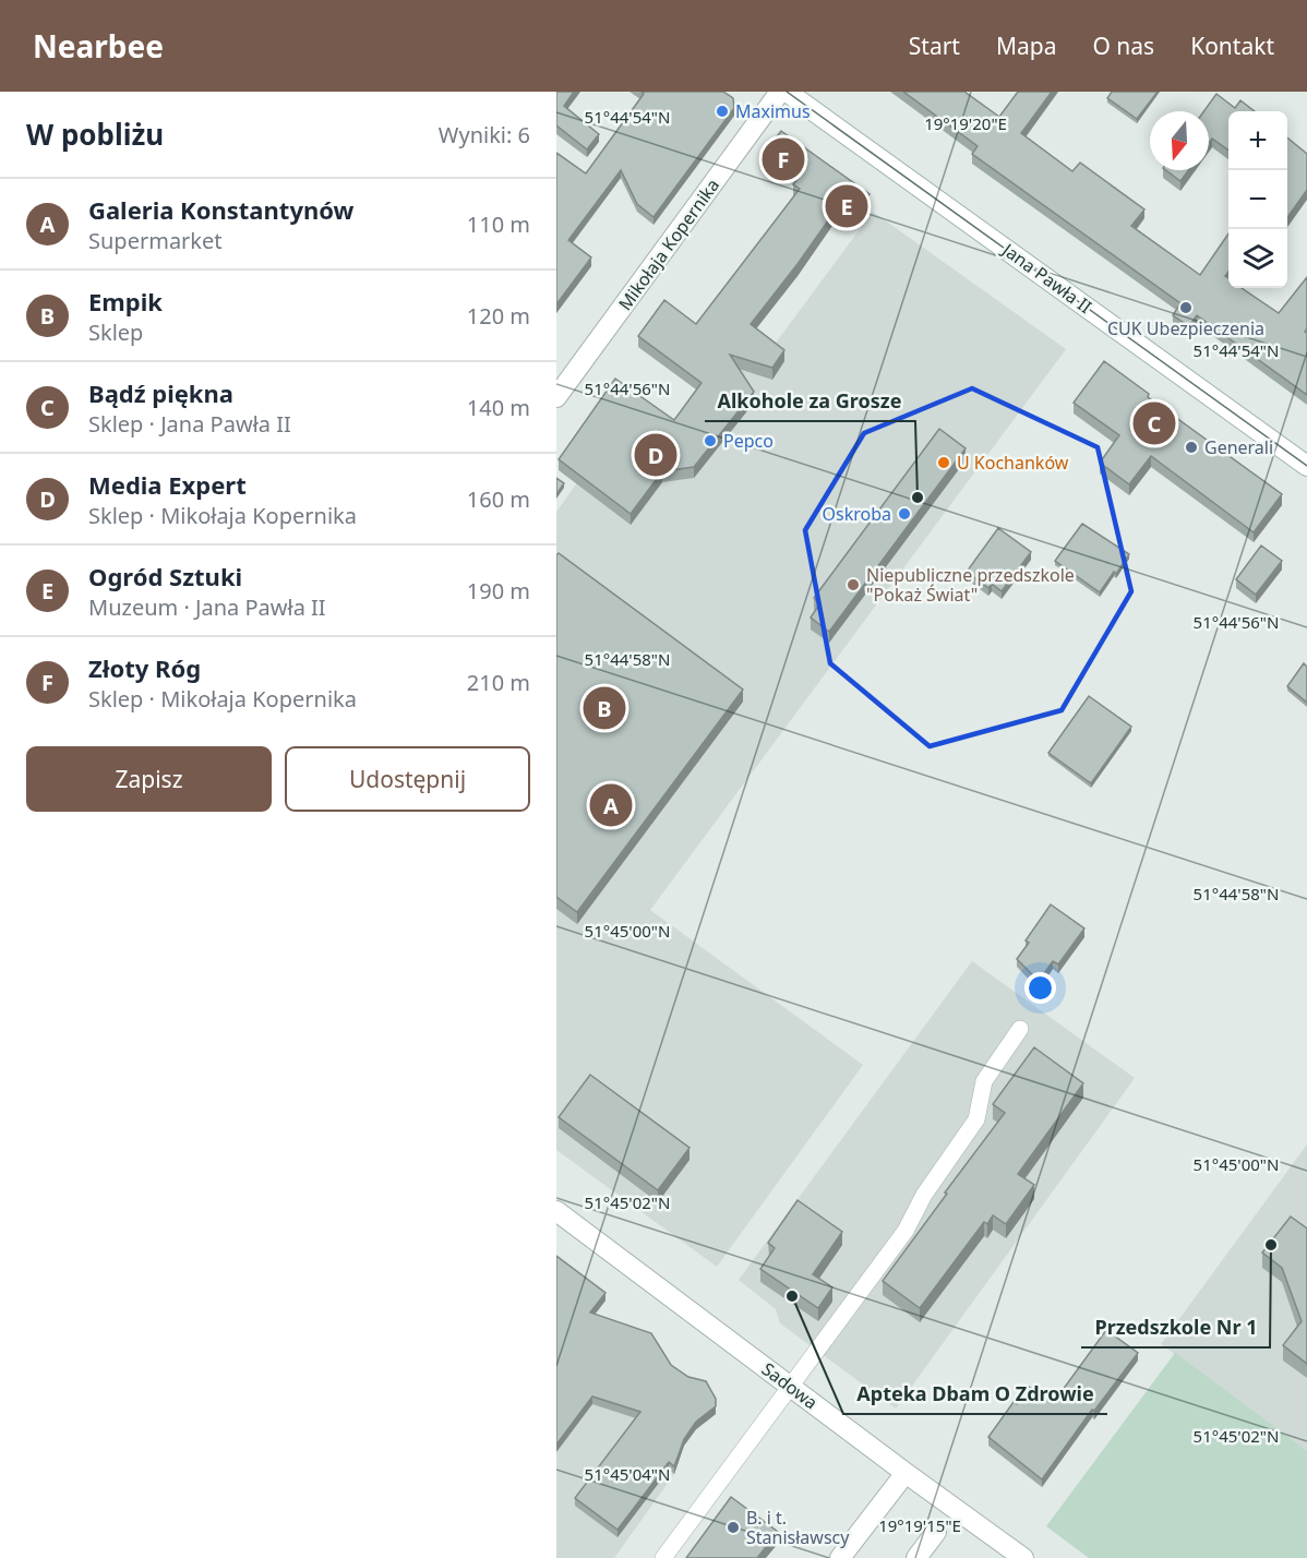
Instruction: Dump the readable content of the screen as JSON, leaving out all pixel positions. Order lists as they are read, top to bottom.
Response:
{
  "streets": {
    "street": ["Mikołaja Kopernika", "Jana Pawła II", "Sadowa"]
  },
  "places": [
    "Maximus",
    "CUK Ubezpieczenia",
    "Pepco",
    "Generali",
    "U Kochanków",
    "Alkohole za Grosze",
    "Oskroba",
    "Niepubliczne przedszkole \"Pokaż Świat\"",
    "Przedszkole Nr 1",
    "Apteka Dbam O Zdrowie",
    "B. i t. Stanisławscy"
  ],
  "north": "bottom",
  "page": {
    "header": "Nearbee",
    "nav": [
      "Start",
      "Mapa",
      "O nas",
      "Kontakt"
    ],
    "heading": ["W pobliżu", "Wyniki: 6"],
    "map_buttons": ["+", "−"],
    "pins": [
      "F",
      "E",
      "C",
      "D",
      "B",
      "A"
    ],
    "list": [
      {
        "mark": "A",
        "name": "Galeria Konstantynów",
        "note": "Supermarket",
        "value": "110 m"
      },
      {
        "mark": "B",
        "name": "Empik",
        "note": "Sklep",
        "value": "120 m"
      },
      {
        "mark": "C",
        "name": "Bądź piękna",
        "note": "Sklep · Jana Pawła II",
        "value": "140 m"
      },
      {
        "mark": "D",
        "name": "Media Expert",
        "note": "Sklep · Mikołaja Kopernika",
        "value": "160 m"
      },
      {
        "mark": "E",
        "name": "Ogród Sztuki",
        "note": "Muzeum · Jana Pawła II",
        "value": "190 m"
      },
      {
        "mark": "F",
        "name": "Złoty Róg",
        "note": "Sklep · Mikołaja Kopernika",
        "value": "210 m"
      }
    ],
    "buttons": ["Zapisz", "Udostępnij"]
  },
  "coordinates": [
    "51°44'54\"N",
    "19°19'20\"E",
    "51°44'56\"N",
    "51°44'58\"N",
    "51°45'00\"N",
    "51°45'02\"N",
    "51°45'04\"N",
    "19°19'15\"E"
  ]
}
